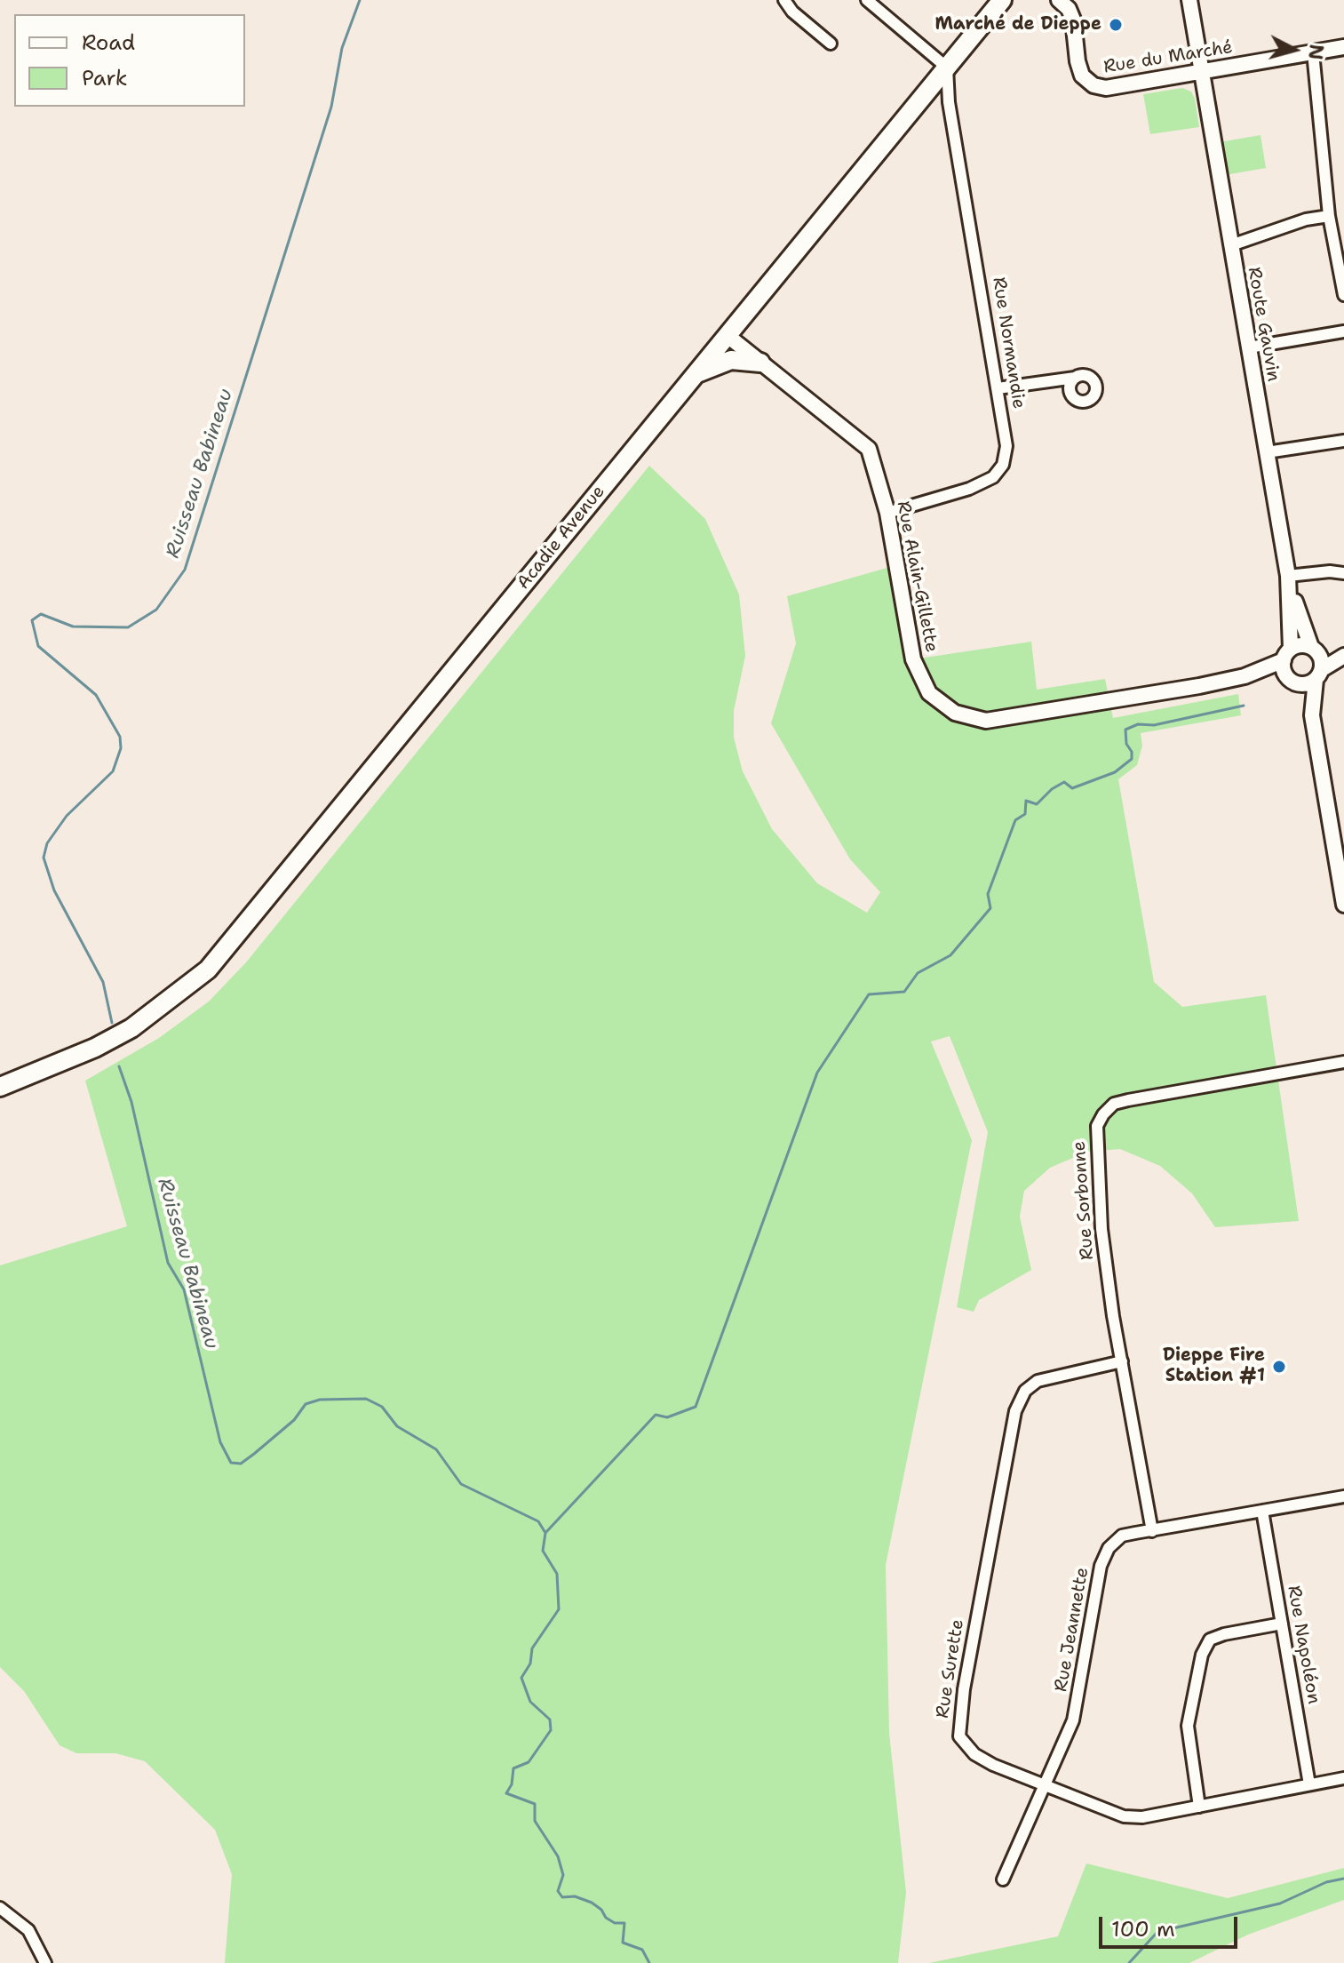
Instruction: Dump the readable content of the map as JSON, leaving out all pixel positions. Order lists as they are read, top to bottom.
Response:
{
  "streets": {
    "main road": ["Acadie Avenue"],
    "street": [
      "Rue du Marché",
      "Route Gauvin",
      "Rue Normandie",
      "Rue Alain-Gillette",
      "Rue Sorbonne",
      "Rue Jeannette",
      "Rue Napoléon",
      "Rue Surette"
    ]
  },
  "crossings": [
    ["Rue du Marché", "Route Gauvin"],
    ["Route Gauvin", "Rue Alain-Gillette"],
    ["Rue Normandie", "Acadie Avenue"],
    ["Rue Normandie", "Rue Alain-Gillette"],
    ["Acadie Avenue", "Rue Alain-Gillette"],
    ["Rue Sorbonne", "Rue Jeannette"],
    ["Rue Sorbonne", "Rue Surette"],
    ["Rue Jeannette", "Rue Napoléon"],
    ["Rue Jeannette", "Rue Surette"],
    ["Rue Napoléon", "Rue Surette"]
  ],
  "water": ["Ruisseau Babineau"],
  "places": ["Marché de Dieppe", "Dieppe Fire Station #1"],
  "legend": ["Road", "Park"],
  "scale_bar": "100 m",
  "north": "right"
}
